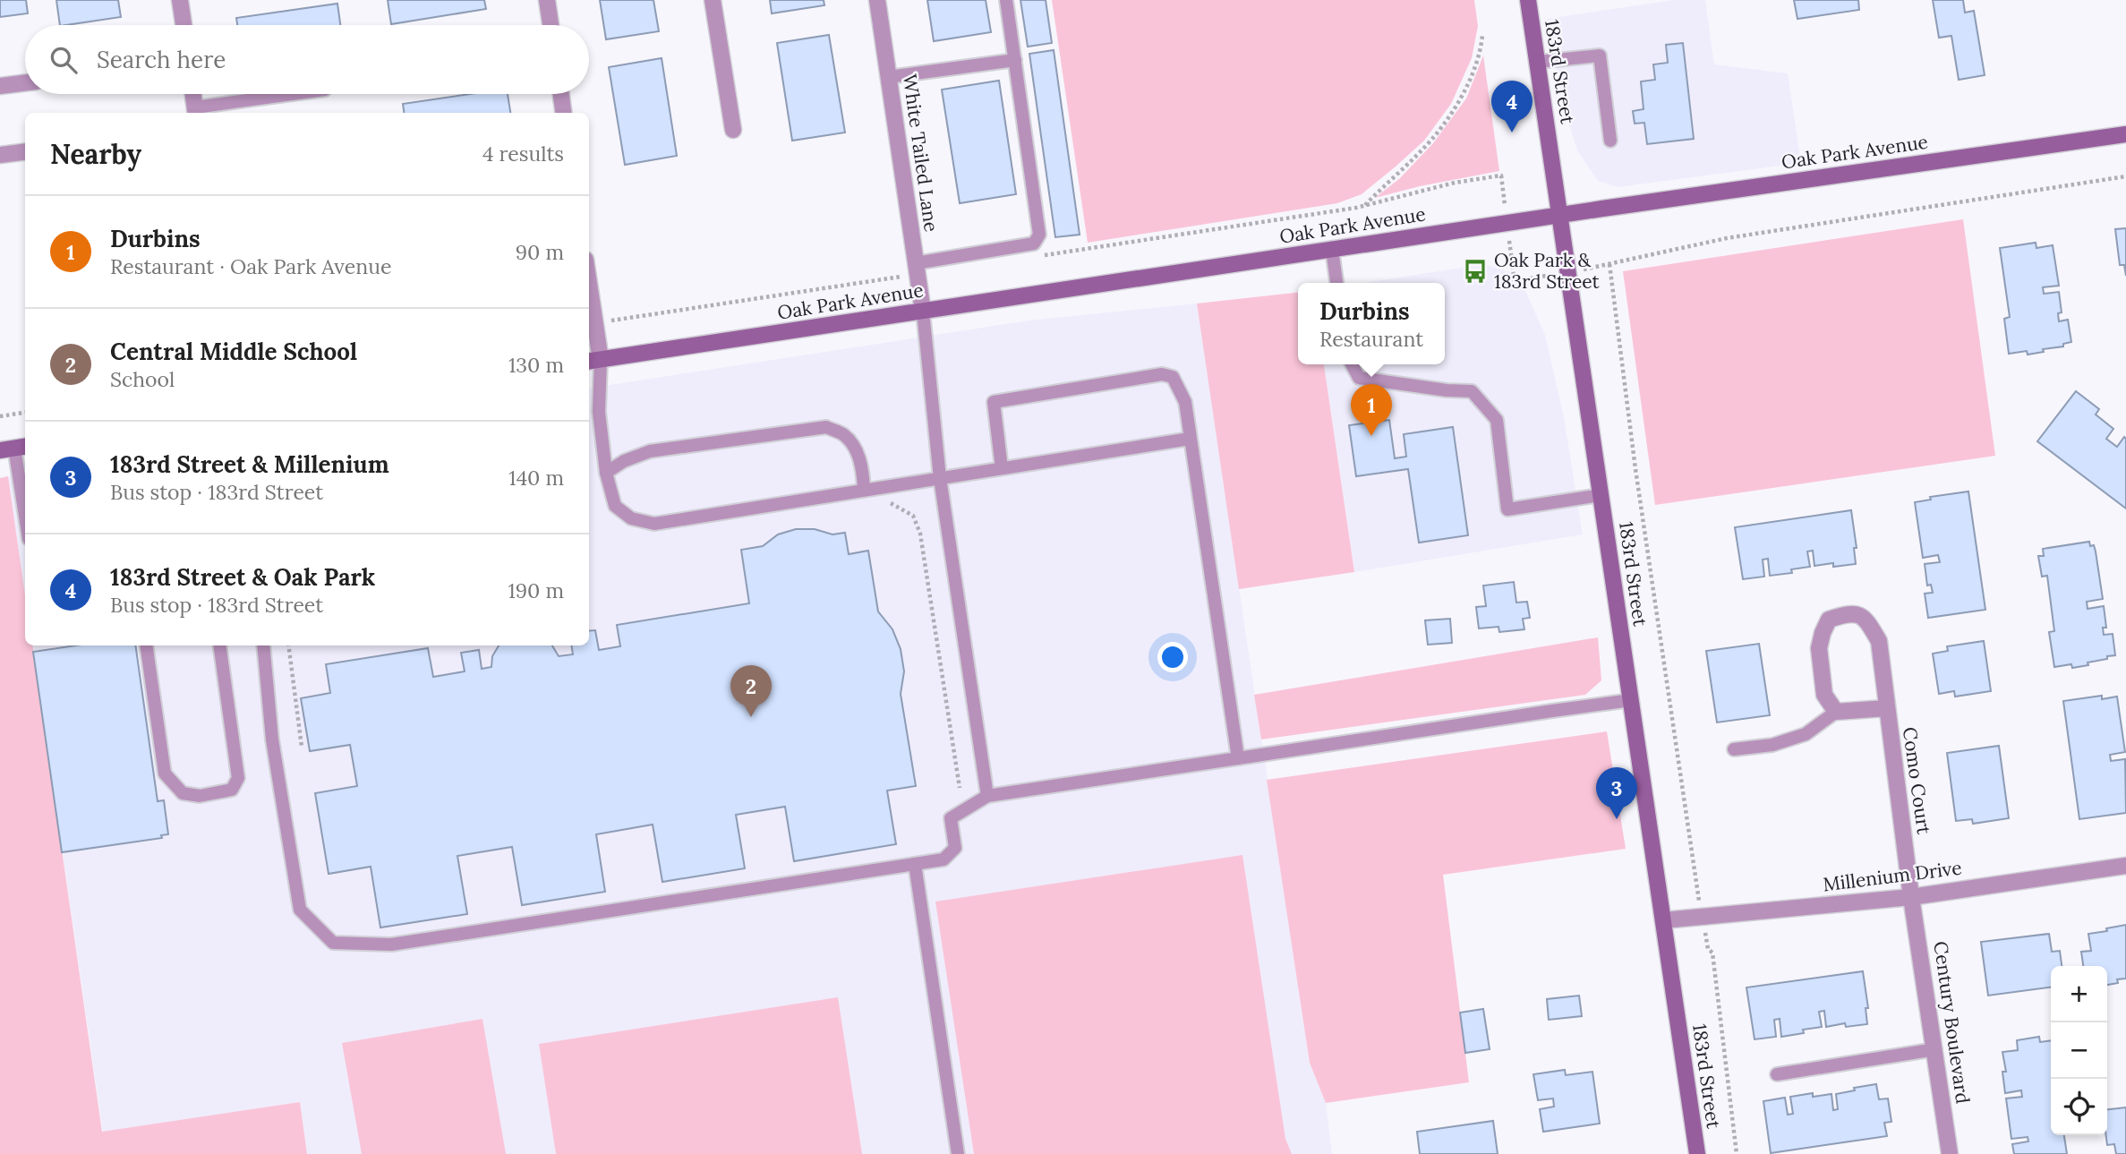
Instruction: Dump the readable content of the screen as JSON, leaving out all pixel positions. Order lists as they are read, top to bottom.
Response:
{
  "streets": {
    "street": [
      "183rd Street",
      "Oak Park Avenue",
      "White Tailed Lane",
      "Como Court",
      "Millenium Drive",
      "Century Boulevard"
    ]
  },
  "crossings": [
    ["183rd Street", "Oak Park Avenue"],
    ["183rd Street", "Millenium Drive"],
    ["Oak Park Avenue", "White Tailed Lane"],
    ["Como Court", "Millenium Drive"],
    ["Como Court", "Century Boulevard"],
    ["Millenium Drive", "Century Boulevard"]
  ],
  "places": {
    "bus stop": ["Oak Park & 183rd Street"]
  },
  "page": {
    "search": "Search here",
    "pins": [
      "4",
      "1",
      "2",
      "3"
    ],
    "heading": ["Nearby", "4 results"],
    "list": [
      {
        "mark": "1",
        "name": "Durbins",
        "note": "Restaurant · Oak Park Avenue",
        "value": "90 m"
      },
      {
        "mark": "2",
        "name": "Central Middle School",
        "note": "School",
        "value": "130 m"
      },
      {
        "mark": "3",
        "name": "183rd Street & Millenium",
        "note": "Bus stop · 183rd Street",
        "value": "140 m"
      },
      {
        "mark": "4",
        "name": "183rd Street & Oak Park",
        "note": "Bus stop · 183rd Street",
        "value": "190 m"
      }
    ],
    "popup": ["Durbins", "Restaurant"],
    "map_buttons": ["+", "−"]
  }
}
